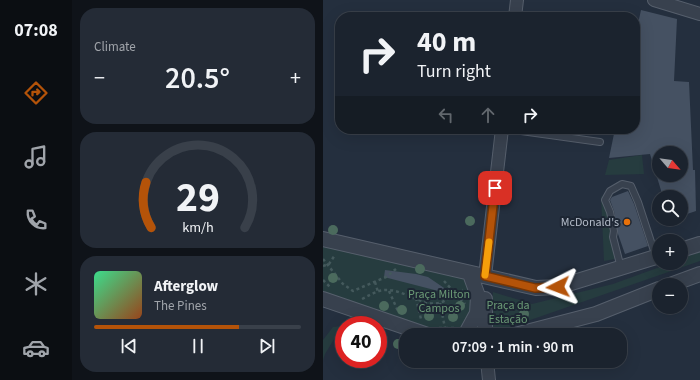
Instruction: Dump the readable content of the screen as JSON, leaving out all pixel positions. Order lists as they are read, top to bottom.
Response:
{
  "parks": ["Praça Milton Campos", "Praça da Estação"],
  "places": ["McDonald's"],
  "north": "bottom right",
  "page": {
    "tabs": "07:08",
    "tile": "Climate",
    "turn": ["40 m", "Turn right"],
    "heat": ["−", "20.5°", "+"],
    "map_buttons": ["+", "−"],
    "song": ["Afterglow", "The Pines"],
    "limit": "40",
    "trip": "07:09 · 1 min · 90 m",
    "gauge": ["29", "km/h"]
  }
}
